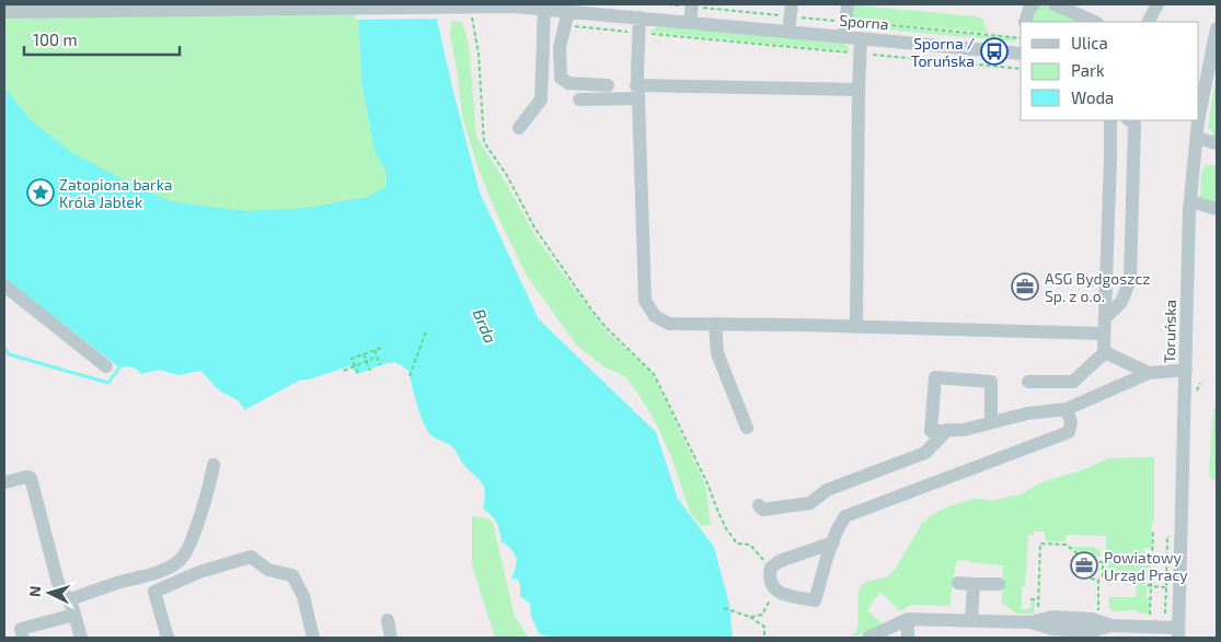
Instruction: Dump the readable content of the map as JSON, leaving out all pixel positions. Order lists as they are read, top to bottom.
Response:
{
  "streets": {
    "street": ["Sporna", "Toruńska"]
  },
  "water": ["Brda"],
  "places": {
    "bus stop": ["Sporna / Toruńska"],
    "place": ["Zatopiona barka Króla Jabłek"],
    "office": ["ASG Bydgoszcz Sp. z o.o.", "Powiatowy Urząd Pracy"]
  },
  "legend": ["Ulica", "Park", "Woda"],
  "scale_bar": "100 m",
  "north": "left"
}
